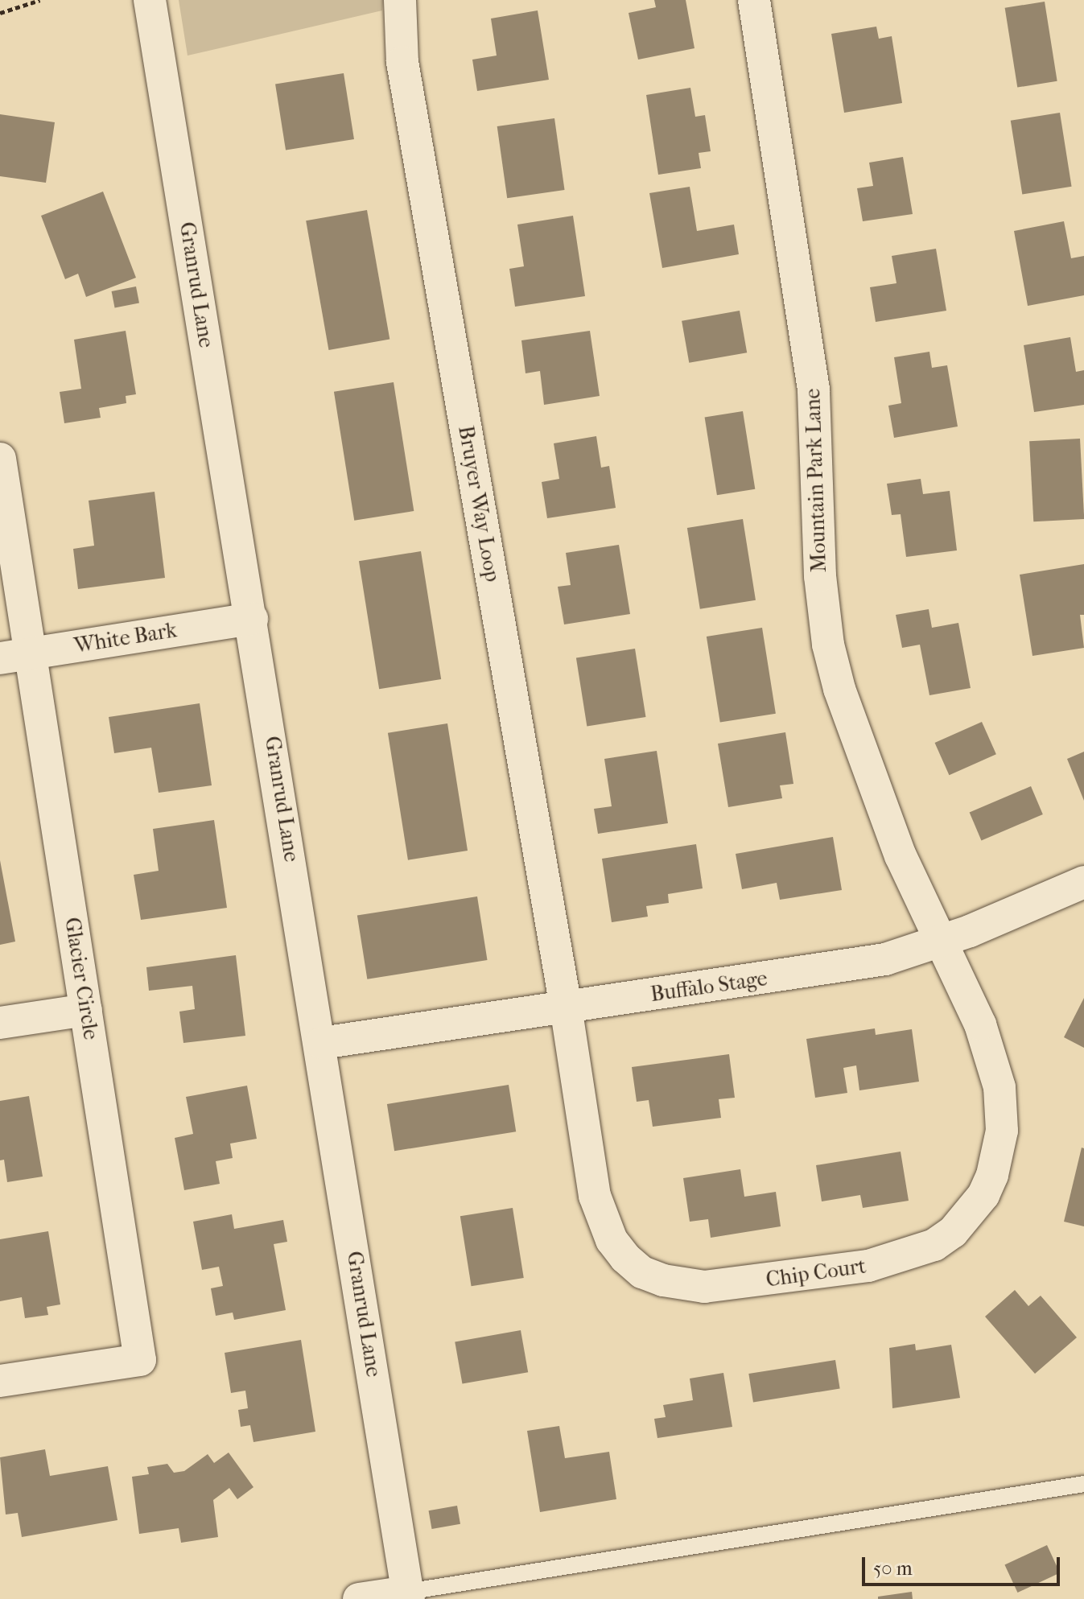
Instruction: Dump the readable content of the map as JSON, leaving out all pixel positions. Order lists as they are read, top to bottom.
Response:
{
  "streets": {
    "street": [
      "Granrud Lane",
      "Mountain Park Lane",
      "Bruyer Way Loop",
      "White Bark",
      "Glacier Circle",
      "Buffalo Stage",
      "Chip Court"
    ]
  },
  "crossings": [
    ["Granrud Lane", "White Bark"],
    ["Granrud Lane", "Buffalo Stage"],
    ["Mountain Park Lane", "Buffalo Stage"],
    ["Mountain Park Lane", "Chip Court"],
    ["Bruyer Way Loop", "Buffalo Stage"],
    ["Bruyer Way Loop", "Chip Court"],
    ["White Bark", "Glacier Circle"],
    ["Buffalo Stage", "Chip Court"]
  ],
  "scale_bar": "50 m"
}
